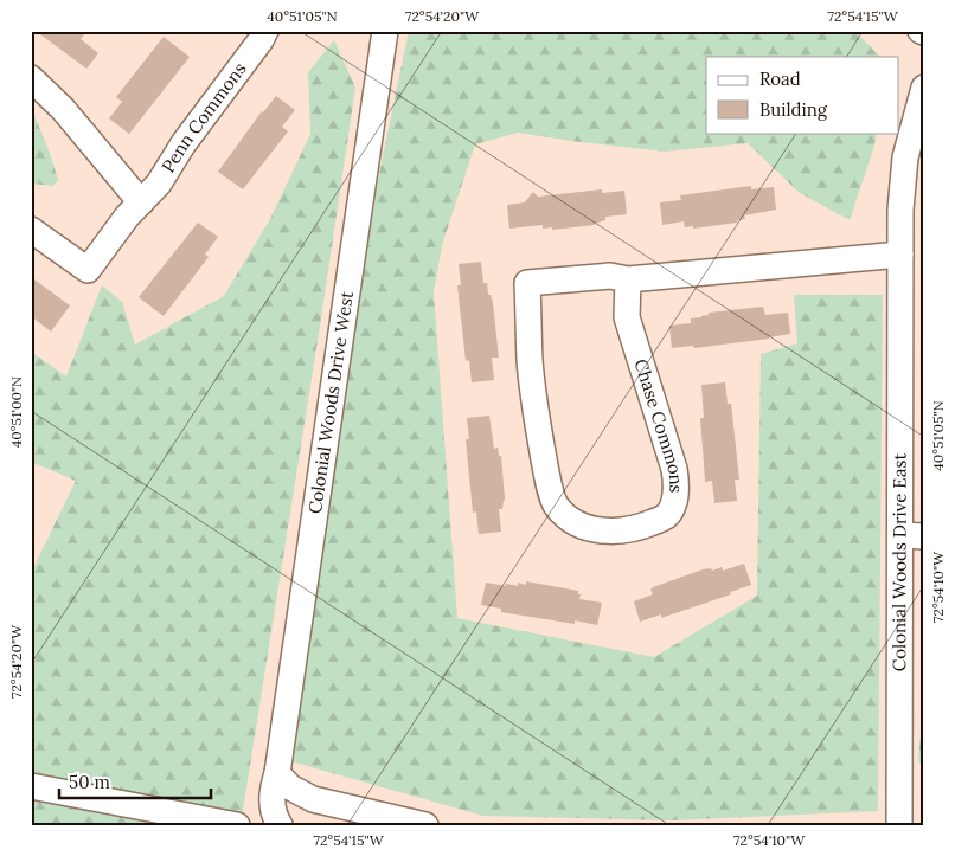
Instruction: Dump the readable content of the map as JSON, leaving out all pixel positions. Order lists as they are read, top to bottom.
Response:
{
  "streets": {
    "street": [
      "Penn Commons",
      "Colonial Woods Drive West",
      "Chase Commons",
      "Colonial Woods Drive East"
    ]
  },
  "crossings": [
    ["Chase Commons", "Colonial Woods Drive East"]
  ],
  "legend": ["Road", "Building"],
  "scale_bar": "50 m",
  "coordinates": [
    "40°51'05\"N",
    "72°54'20\"W",
    "72°54'15\"W",
    "40°51'00\"N",
    "72°54'10\"W"
  ]
}
